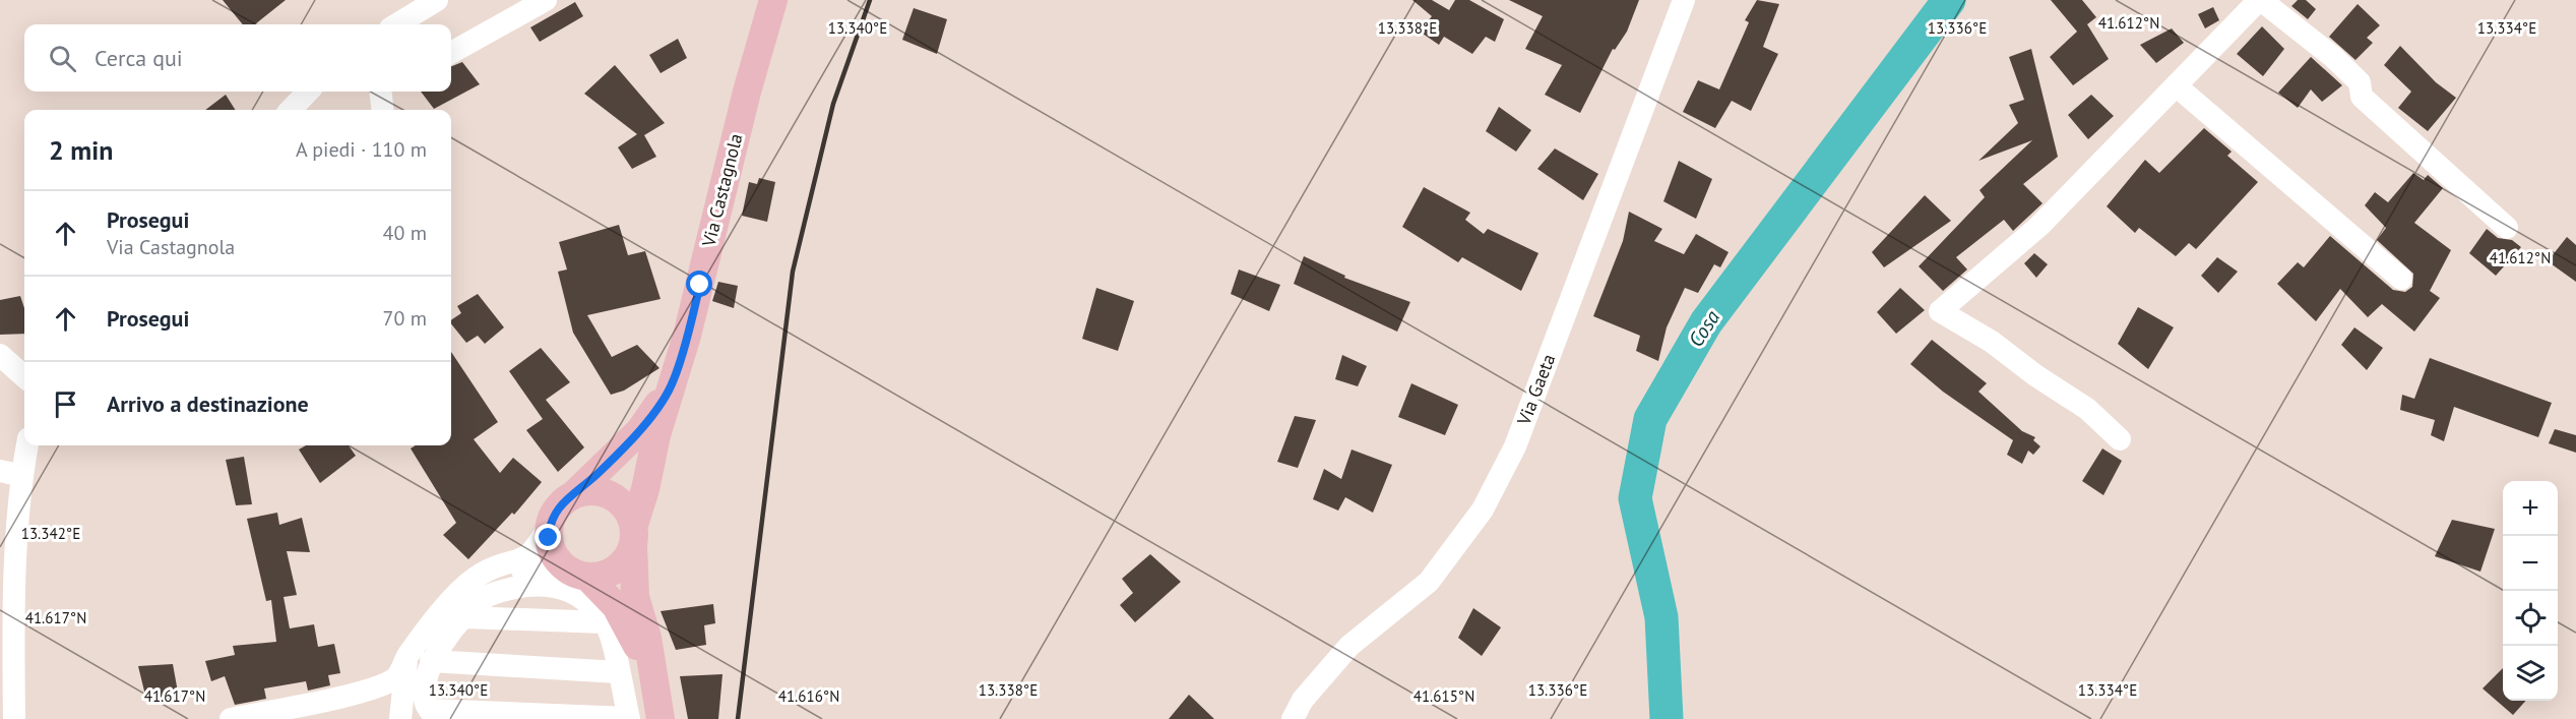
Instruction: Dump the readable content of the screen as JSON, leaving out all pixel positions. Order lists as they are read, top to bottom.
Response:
{
  "streets": {
    "main road": ["Via Castagnola"],
    "street": ["Via Gaeta"]
  },
  "water": ["Cosa"],
  "page": {
    "search": "Cerca qui",
    "heading": ["2 min", "A piedi · 110 m"],
    "list": [
      ["Prosegui", "Via Castagnola", "40 m"],
      ["Prosegui", "70 m"],
      "Arrivo a destinazione"
    ],
    "map_buttons": ["+", "−"]
  },
  "coordinates": [
    "41.612°N",
    "13.340°E",
    "13.338°E",
    "13.336°E",
    "13.334°E",
    "13.342°E",
    "41.617°N",
    "41.616°N",
    "41.615°N"
  ]
}
